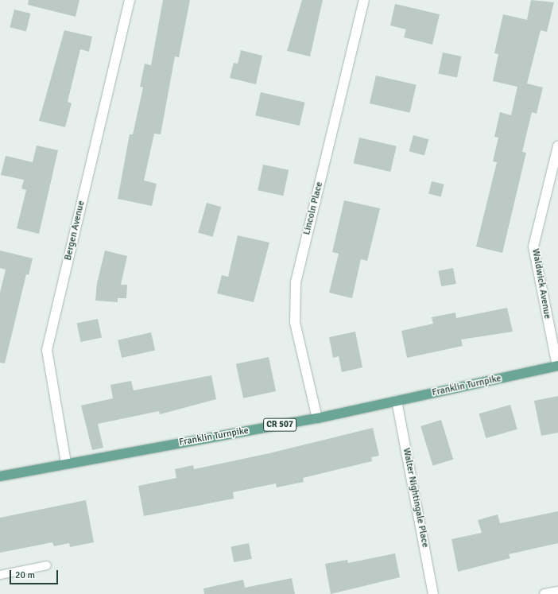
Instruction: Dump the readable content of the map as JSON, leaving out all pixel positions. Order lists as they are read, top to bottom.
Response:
{
  "streets": {
    "main road": ["Franklin Turnpike", "CR 507"],
    "street": [
      "Lincoln Place",
      "Bergen Avenue",
      "Waldwick Avenue",
      "Walter Nightingale Place"
    ]
  },
  "crossings": [
    ["Lincoln Place", "Franklin Turnpike"],
    ["Bergen Avenue", "Franklin Turnpike"],
    ["Waldwick Avenue", "Franklin Turnpike"],
    ["Franklin Turnpike", "Walter Nightingale Place"]
  ],
  "scale_bar": "20 m"
}
